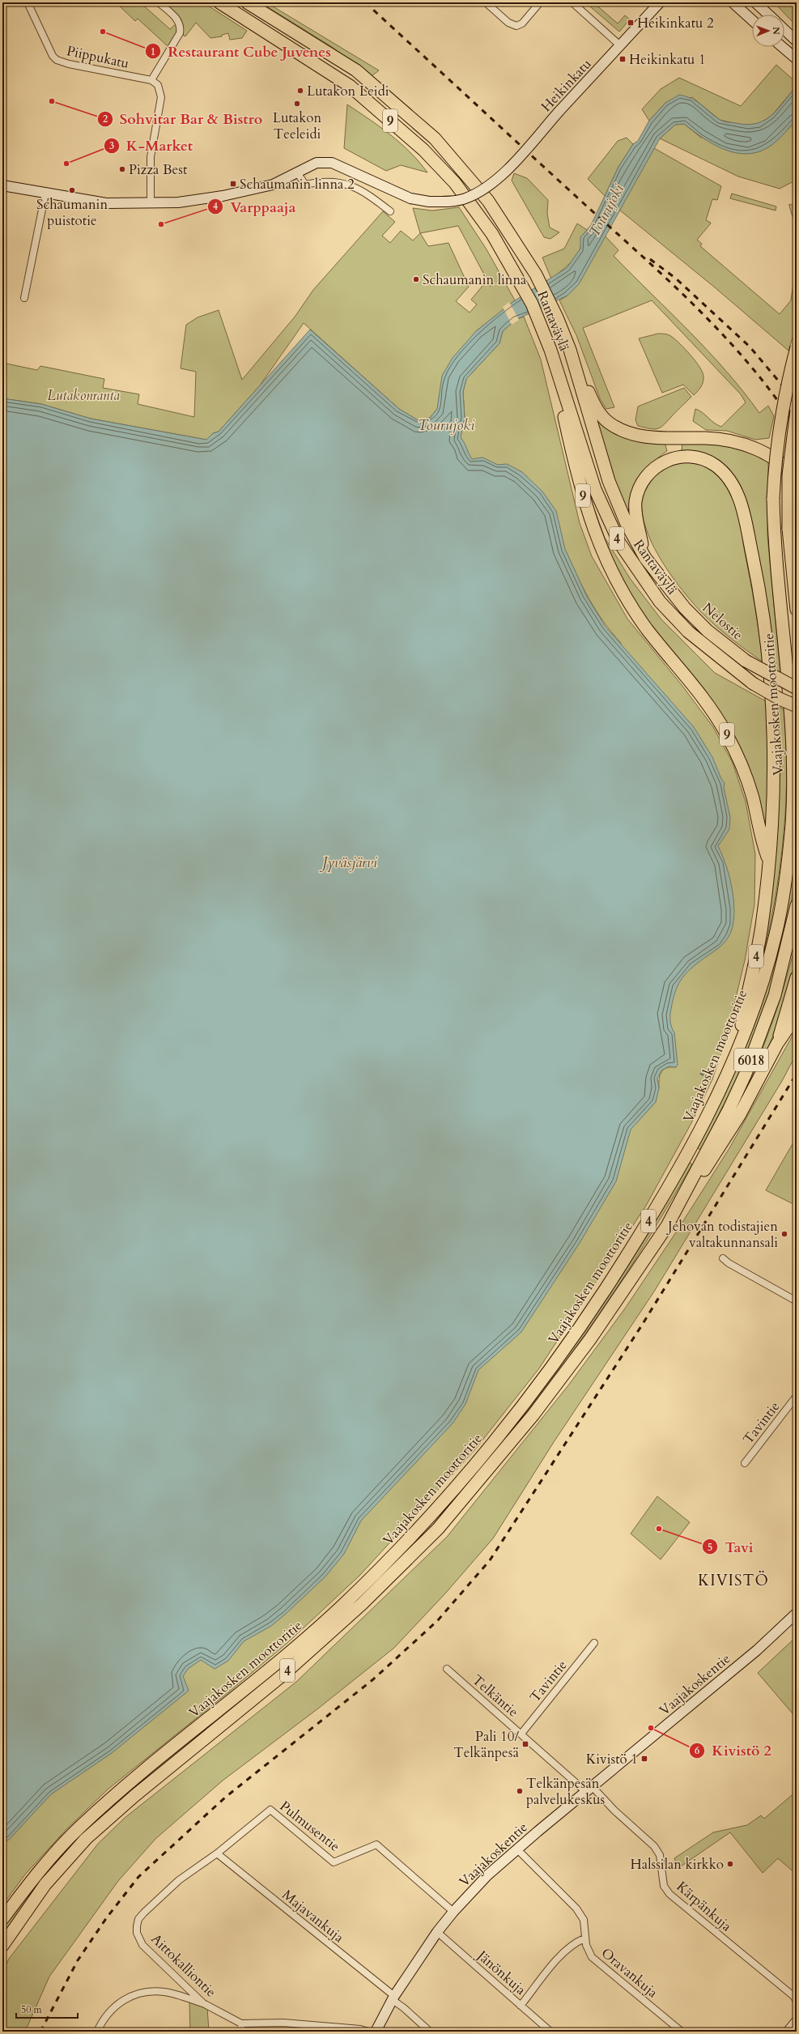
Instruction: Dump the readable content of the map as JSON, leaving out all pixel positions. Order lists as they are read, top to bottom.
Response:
{
  "streets": {
    "highway": [
      "9",
      "Rantaväylä",
      "4",
      "Nelostie",
      "Vaajakosken moottoritie",
      "6018"
    ],
    "street": [
      "Piippukatu",
      "Heikinkatu",
      "Tavintie",
      "Vaajakoskentie",
      "Telkäntie",
      "Pulmusentie",
      "Kärpänkuja",
      "Majavankuja",
      "Aittokalliontie",
      "Jänönkuja",
      "Oravankuja"
    ]
  },
  "crossings": [
    ["9", "Rantaväylä"],
    ["9", "4"],
    ["Rantaväylä", "4"],
    ["Rantaväylä", "Nelostie"],
    ["4", "Nelostie"],
    ["4", "Vaajakosken moottoritie"],
    ["Tavintie", "Telkäntie"],
    ["Vaajakoskentie", "Telkäntie"],
    ["Vaajakoskentie", "Pulmusentie"],
    ["Vaajakoskentie", "Kärpänkuja"],
    ["Vaajakoskentie", "Majavankuja"],
    ["Vaajakoskentie", "Jänönkuja"],
    ["Vaajakoskentie", "Oravankuja"],
    ["Telkäntie", "Kärpänkuja"],
    ["Pulmusentie", "Majavankuja"],
    ["Pulmusentie", "Aittokalliontie"],
    ["Majavankuja", "Aittokalliontie"]
  ],
  "districts": ["KIVISTÖ"],
  "water": ["Tourujoki", "Jyväsjärvi"],
  "parks": ["Lutakonranta"],
  "places": {
    "transit": [
      "Heikinkatu 2",
      "Heikinkatu 1",
      "Schaumanin linna 2",
      "Pali 10/ Telkänpesä",
      "Kivistö 1"
    ],
    "other": [
      "Restaurant Cube Juvenes",
      "Lutakon Leidi",
      "Sohvitar Bar & Bistro",
      "Lutakon Teeleidi",
      "K-Market",
      "Pizza Best",
      "Schaumanin puistotie",
      "Varppaaja",
      "Schaumanin linna",
      "Jehovan todistajien valtakunnansali",
      "Tavi",
      "Kivistö 2",
      "Telkänpesän palvelukeskus",
      "Halssilan kirkko"
    ]
  },
  "scale_bar": "50 m",
  "north": "right"
}
